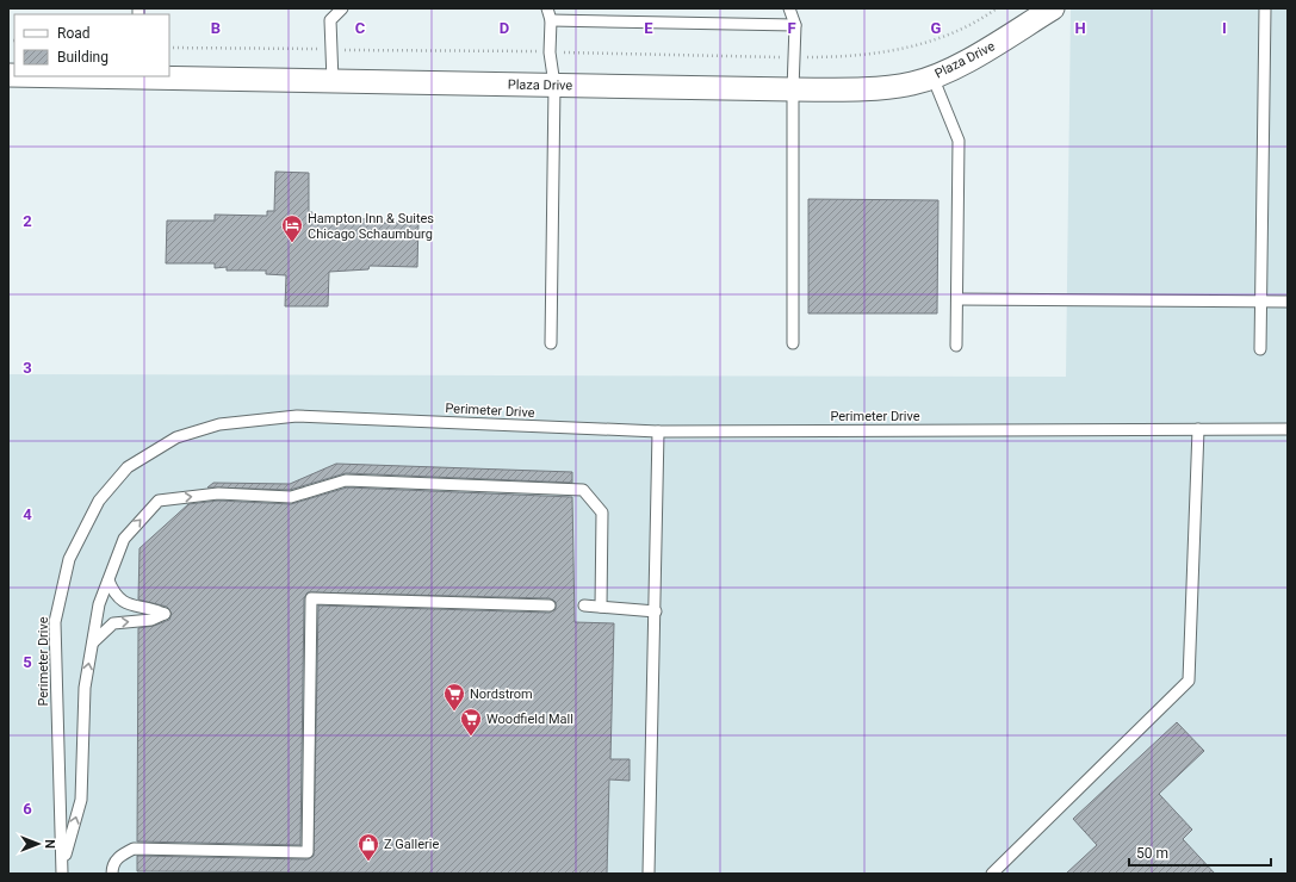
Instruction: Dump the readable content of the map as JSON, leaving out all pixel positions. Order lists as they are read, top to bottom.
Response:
{
  "streets": {
    "street": ["Plaza Drive"],
    "lane": ["Perimeter Drive"]
  },
  "places": {
    "hotel": ["Hampton Inn & Suites Chicago Schaumburg"],
    "supermarket": ["Nordstrom", "Woodfield Mall"],
    "shop": ["Z Gallerie"]
  },
  "legend": ["Road", "Building"],
  "scale_bar": "50 m",
  "north": "right",
  "grid": {
    "columns": [
      "B",
      "C",
      "D",
      "E",
      "F",
      "G",
      "H",
      "I"
    ],
    "rows": [
      "2",
      "3",
      "4",
      "5",
      "6"
    ]
  }
}
